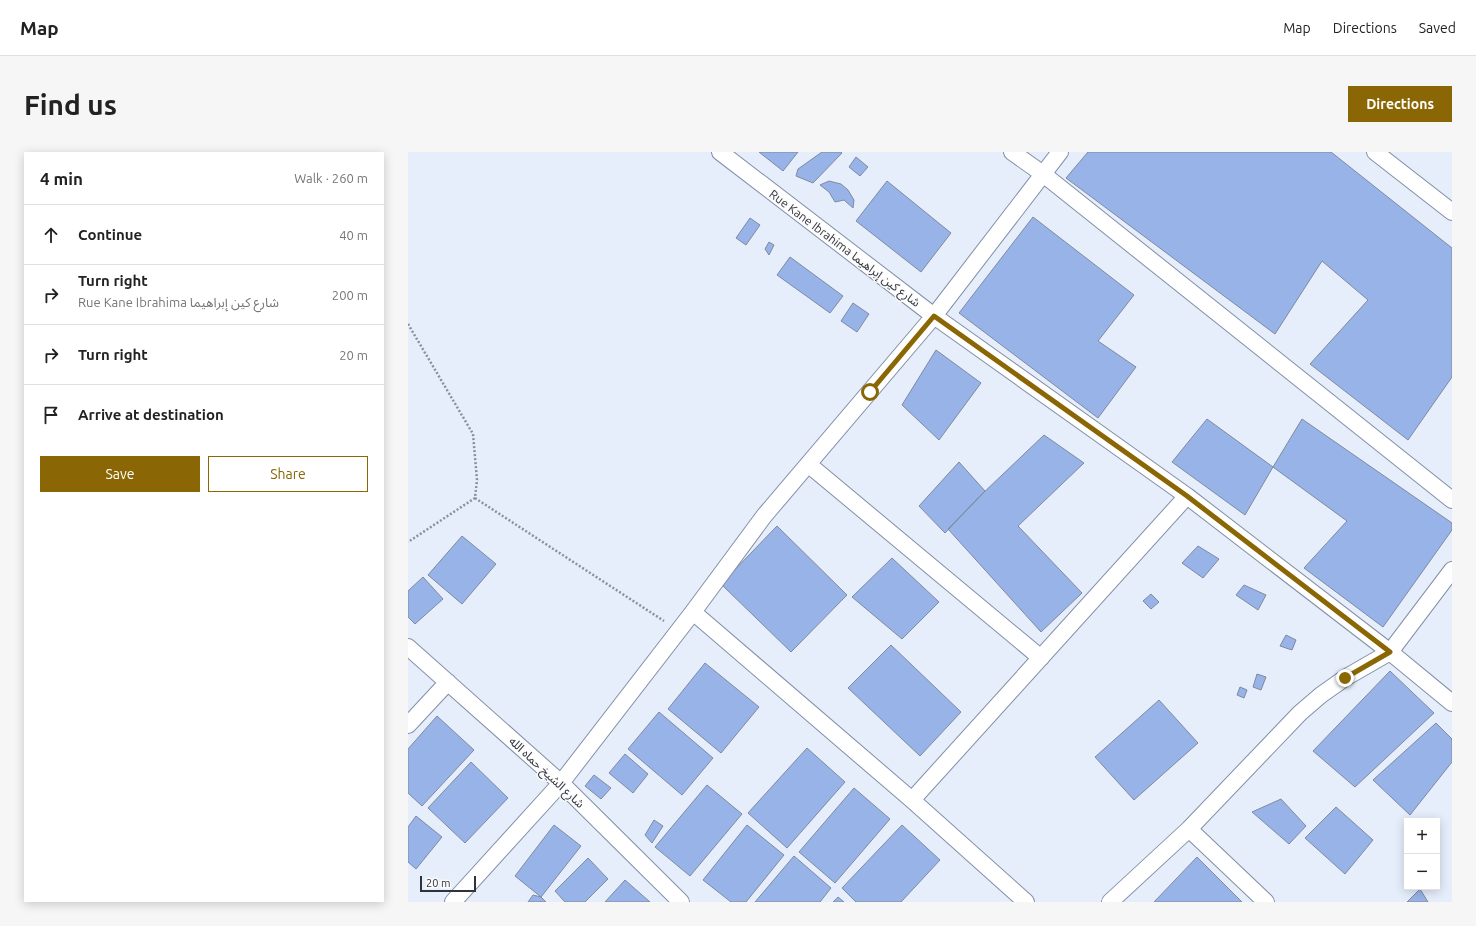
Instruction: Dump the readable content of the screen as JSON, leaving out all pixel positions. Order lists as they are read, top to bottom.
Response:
{
  "streets": {
    "street": ["Rue Kane Ibrahima شارع كين إبراهيما", "شارع الشيخ حماه الله"]
  },
  "scale_bar": "20 m",
  "page": {
    "header": "Map",
    "nav": ["Map", "Directions", "Saved"],
    "buttons": [
      "Directions",
      ["Save", "Share"]
    ],
    "title": "Find us",
    "heading": ["4 min", "Walk · 260 m"],
    "list": [
      ["Continue", "40 m"],
      ["Turn right", "Rue Kane Ibrahima شارع كين إبراهيما", "200 m"],
      ["Turn right", "20 m"],
      "Arrive at destination"
    ],
    "map_buttons": ["+", "−"],
    "scale": "20 m"
  }
}
